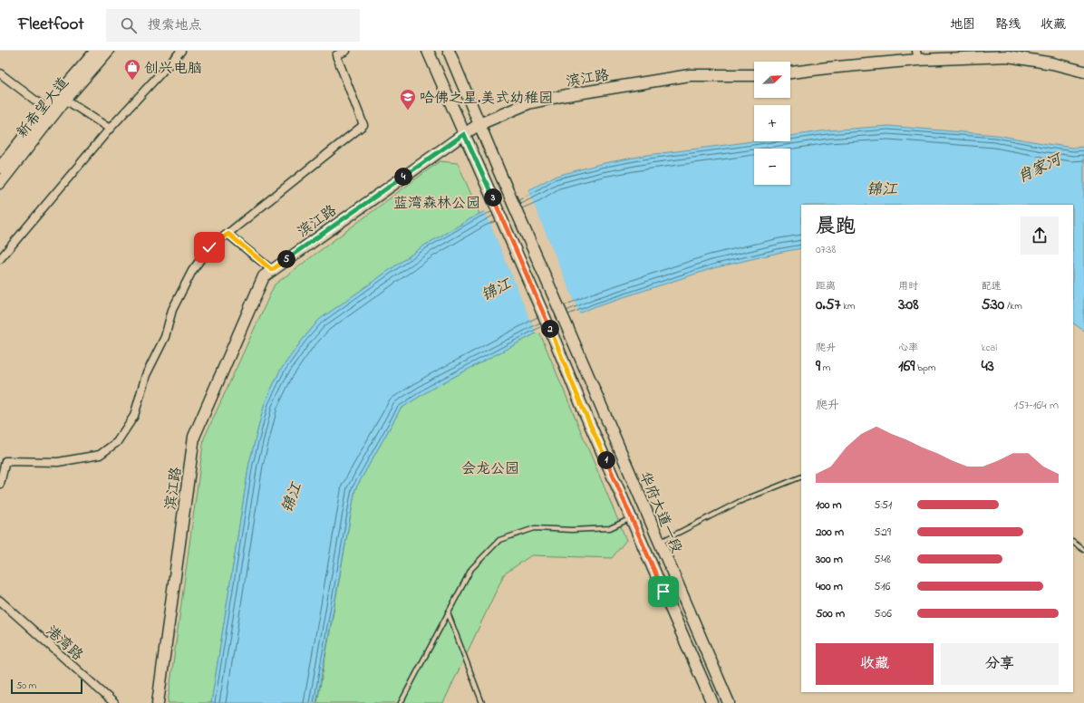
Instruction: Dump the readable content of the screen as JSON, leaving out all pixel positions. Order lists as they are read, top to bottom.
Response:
{
  "streets": {
    "street": [
      "滨江路",
      "新希望大道",
      "华府大道一段",
      "港湾路"
    ]
  },
  "crossings": [
    ["滨江路", "华府大道一段"]
  ],
  "water": ["肖家河", "锦江"],
  "parks": ["蓝湾森林公园", "会龙公园"],
  "places": {
    "shop": ["创兴电脑"],
    "school or university": ["哈佛之星.美式幼稚园"]
  },
  "scale_bar": "50 m",
  "north": "top right",
  "page": {
    "header": "Fleetfoot",
    "search": "搜索地点",
    "nav": ["地图", "路线", "收藏"],
    "map_buttons": ["+", "−"],
    "pins": [
      "4",
      "3",
      "5",
      "2",
      "1"
    ],
    "heading": ["晨跑", "07:38"],
    "stats": [
      ["距离", "0.57 km"],
      ["用时", "3:08"],
      ["配速", "5:30 /km"],
      ["爬升", "9 m"],
      ["心率", "169 bpm"],
      ["kcal", "43"]
    ],
    "chart": ["爬升", "157–164 m"],
    "list": [
      {
        "name": "100 m",
        "note": "5:51"
      },
      {
        "name": "200 m",
        "note": "5:29"
      },
      {
        "name": "300 m",
        "note": "5:48"
      },
      {
        "name": "400 m",
        "note": "5:16"
      },
      {
        "name": "500 m",
        "note": "5:06"
      }
    ],
    "buttons": ["收藏", "分享"],
    "scale": "50 m"
  }
}
